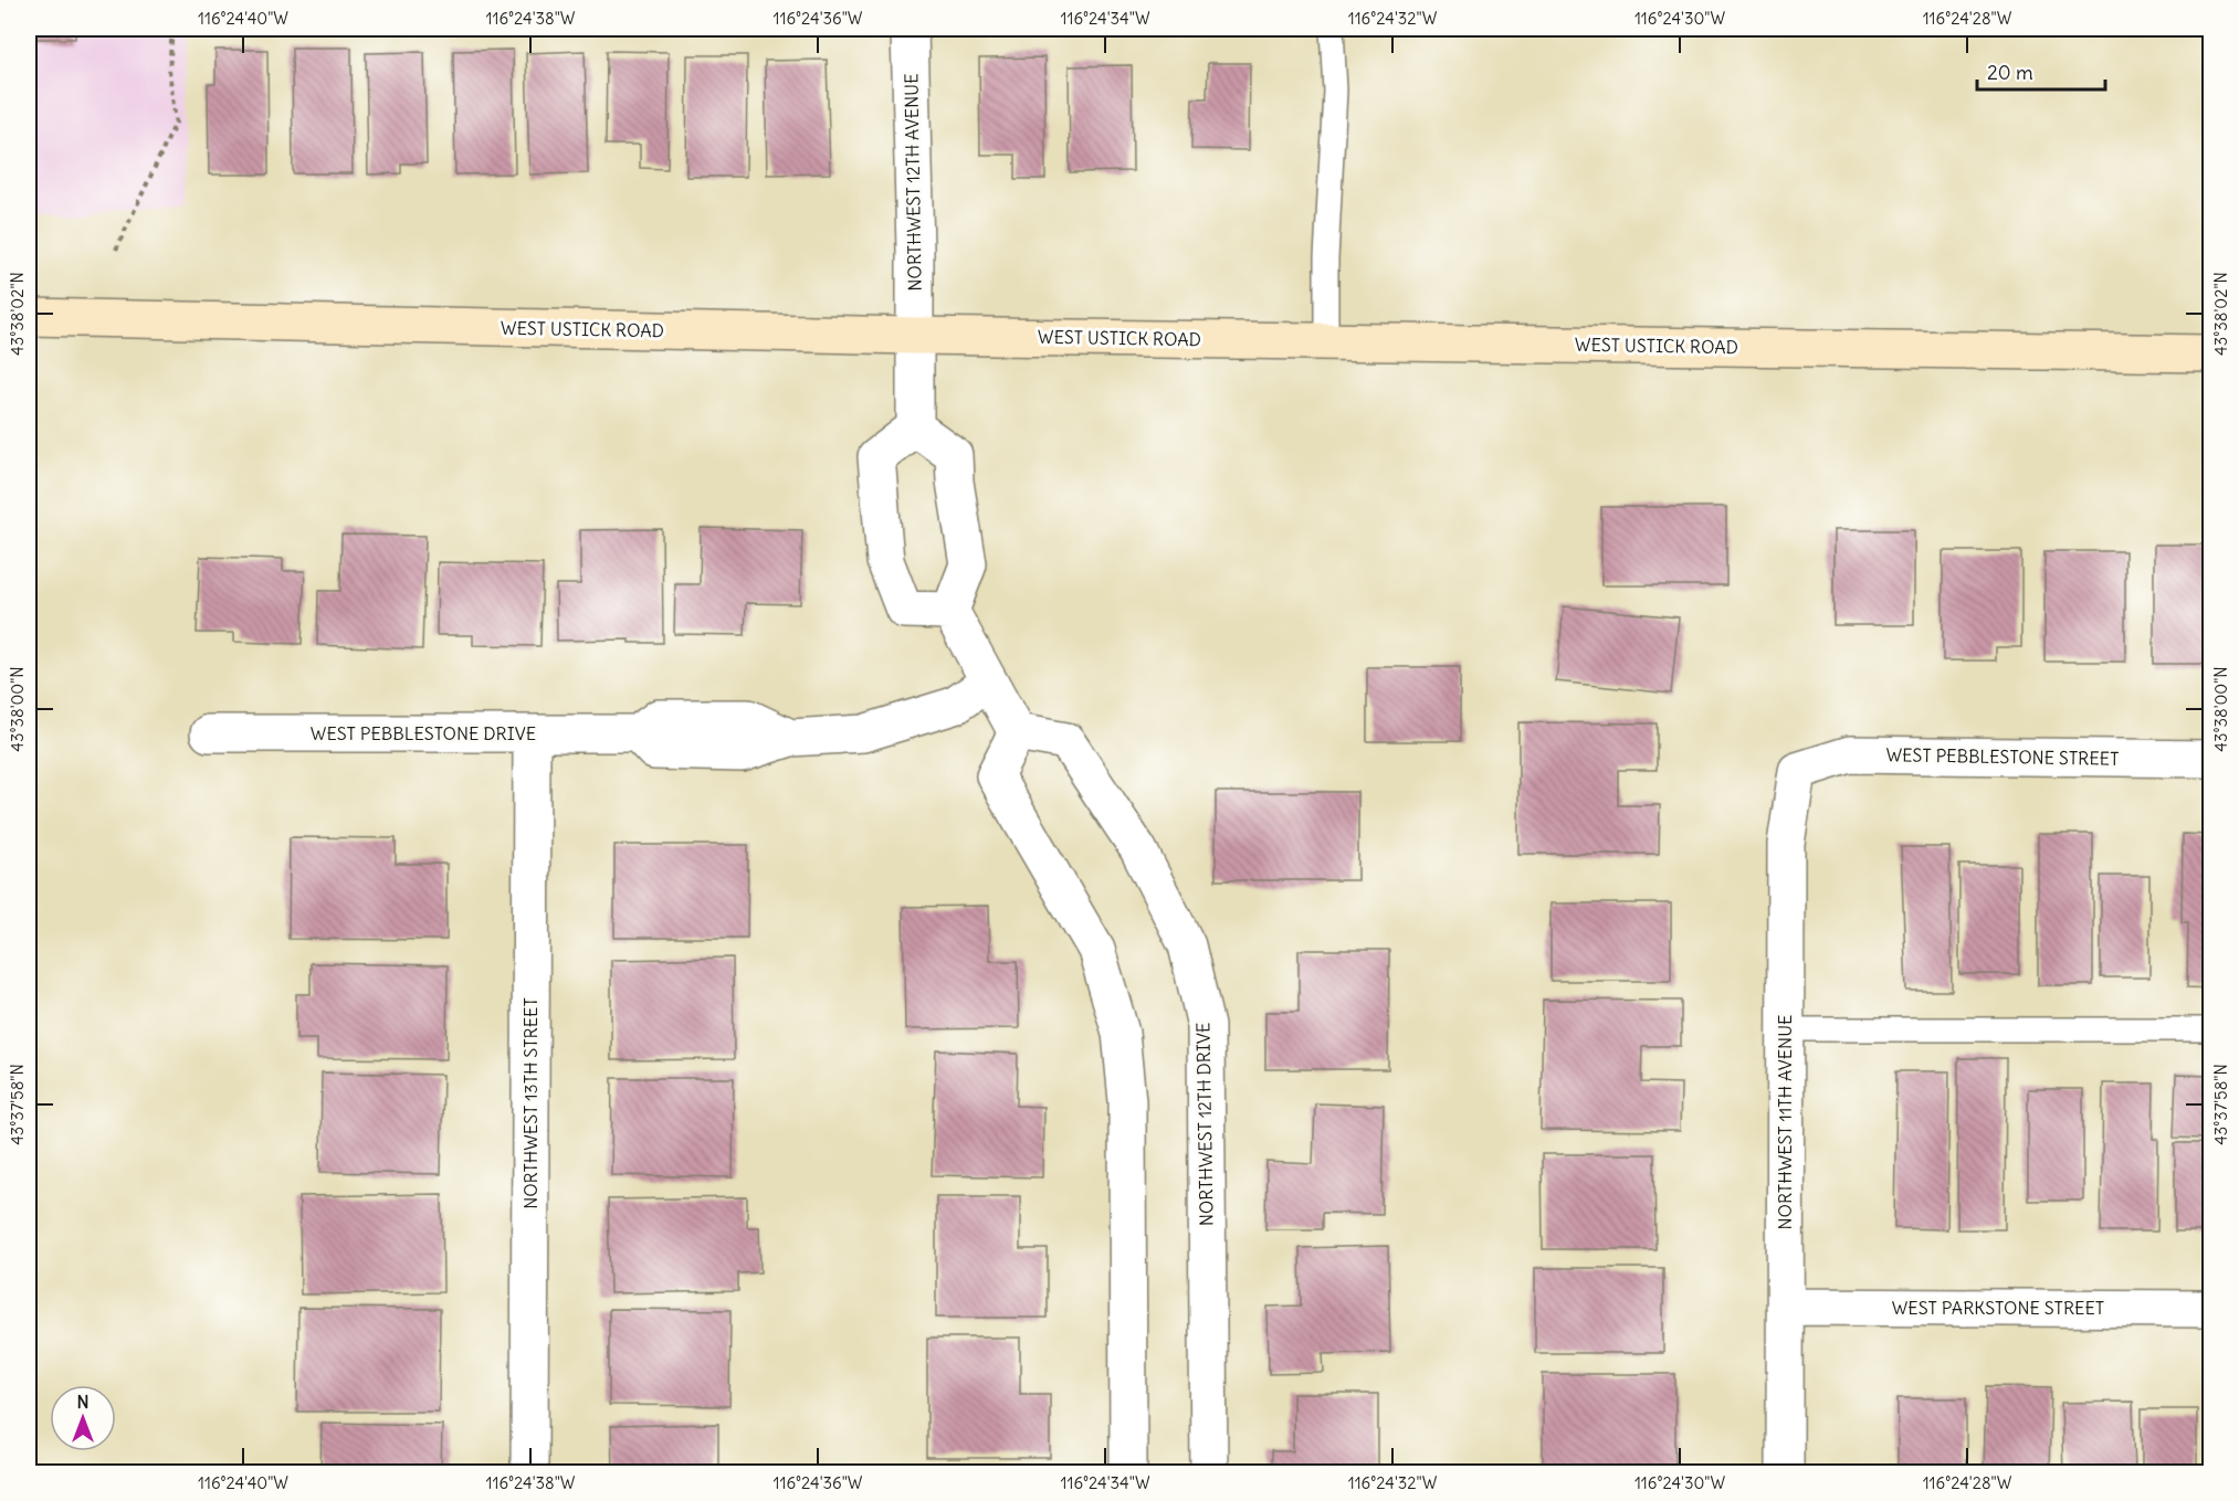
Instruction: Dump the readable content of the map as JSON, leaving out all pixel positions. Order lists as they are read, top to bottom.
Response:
{
  "streets": {
    "main road": ["WEST USTICK ROAD"],
    "street": [
      "NORTHWEST 12TH AVENUE",
      "WEST PEBBLESTONE DRIVE",
      "WEST PEBBLESTONE STREET",
      "NORTHWEST 13TH STREET",
      "NORTHWEST 11TH AVENUE",
      "NORTHWEST 12TH DRIVE",
      "WEST PARKSTONE STREET"
    ]
  },
  "crossings": [
    ["NORTHWEST 12TH AVENUE", "WEST USTICK ROAD"],
    ["WEST PEBBLESTONE DRIVE", "NORTHWEST 13TH STREET"],
    ["WEST PEBBLESTONE STREET", "NORTHWEST 11TH AVENUE"],
    ["NORTHWEST 11TH AVENUE", "WEST PARKSTONE STREET"]
  ],
  "scale_bar": "20 m",
  "north": "top",
  "coordinates": [
    "116°24'40\"W",
    "116°24'38\"W",
    "116°24'36\"W",
    "116°24'34\"W",
    "116°24'32\"W",
    "116°24'30\"W",
    "116°24'28\"W",
    "43°38'02\"N",
    "43°38'00\"N",
    "43°37'58\"N"
  ]
}
